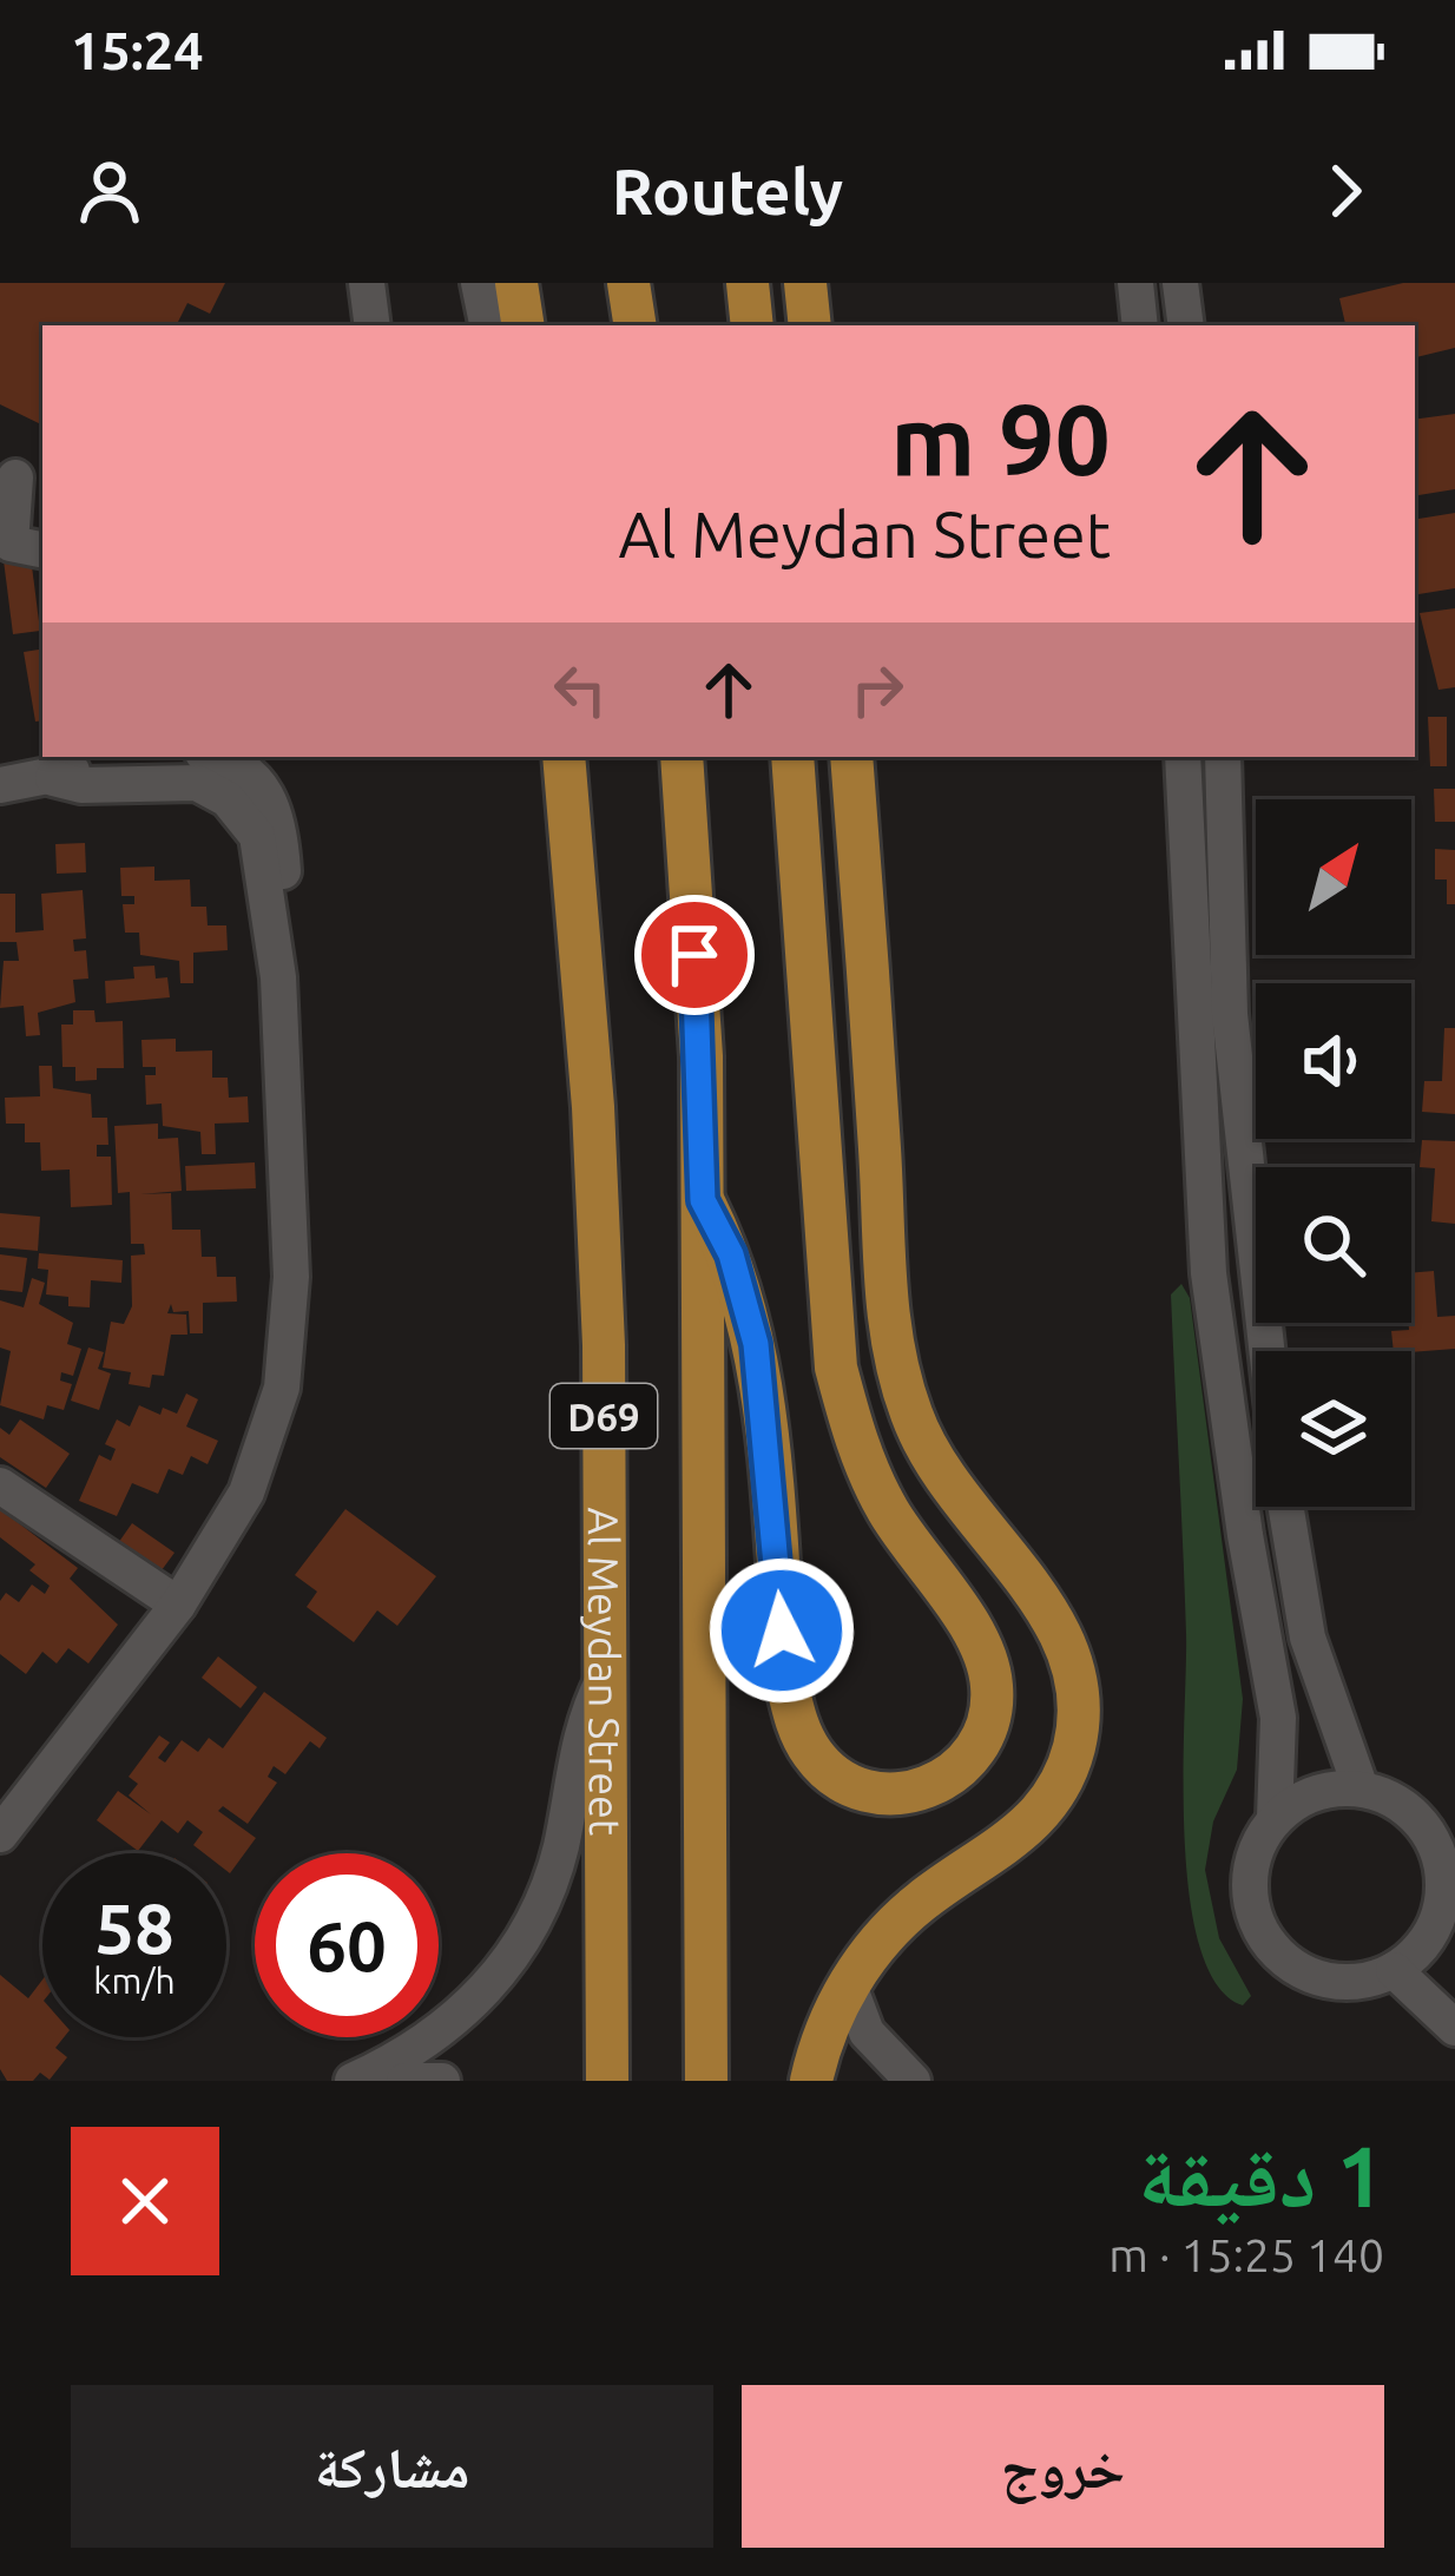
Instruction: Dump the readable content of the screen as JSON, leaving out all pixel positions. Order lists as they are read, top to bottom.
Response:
{
  "streets": {
    "main road": ["D69", "Al Meydan Street"]
  },
  "north": "top right",
  "page": {
    "status": "15:24",
    "header": "Routely",
    "turn": ["90 m", "Al Meydan Street"],
    "speed": "58 km/h",
    "limit": "60",
    "heading": ["1 دقيقة", "140 m · 15:25"],
    "buttons": ["خروج", "مشاركة"]
  }
}
